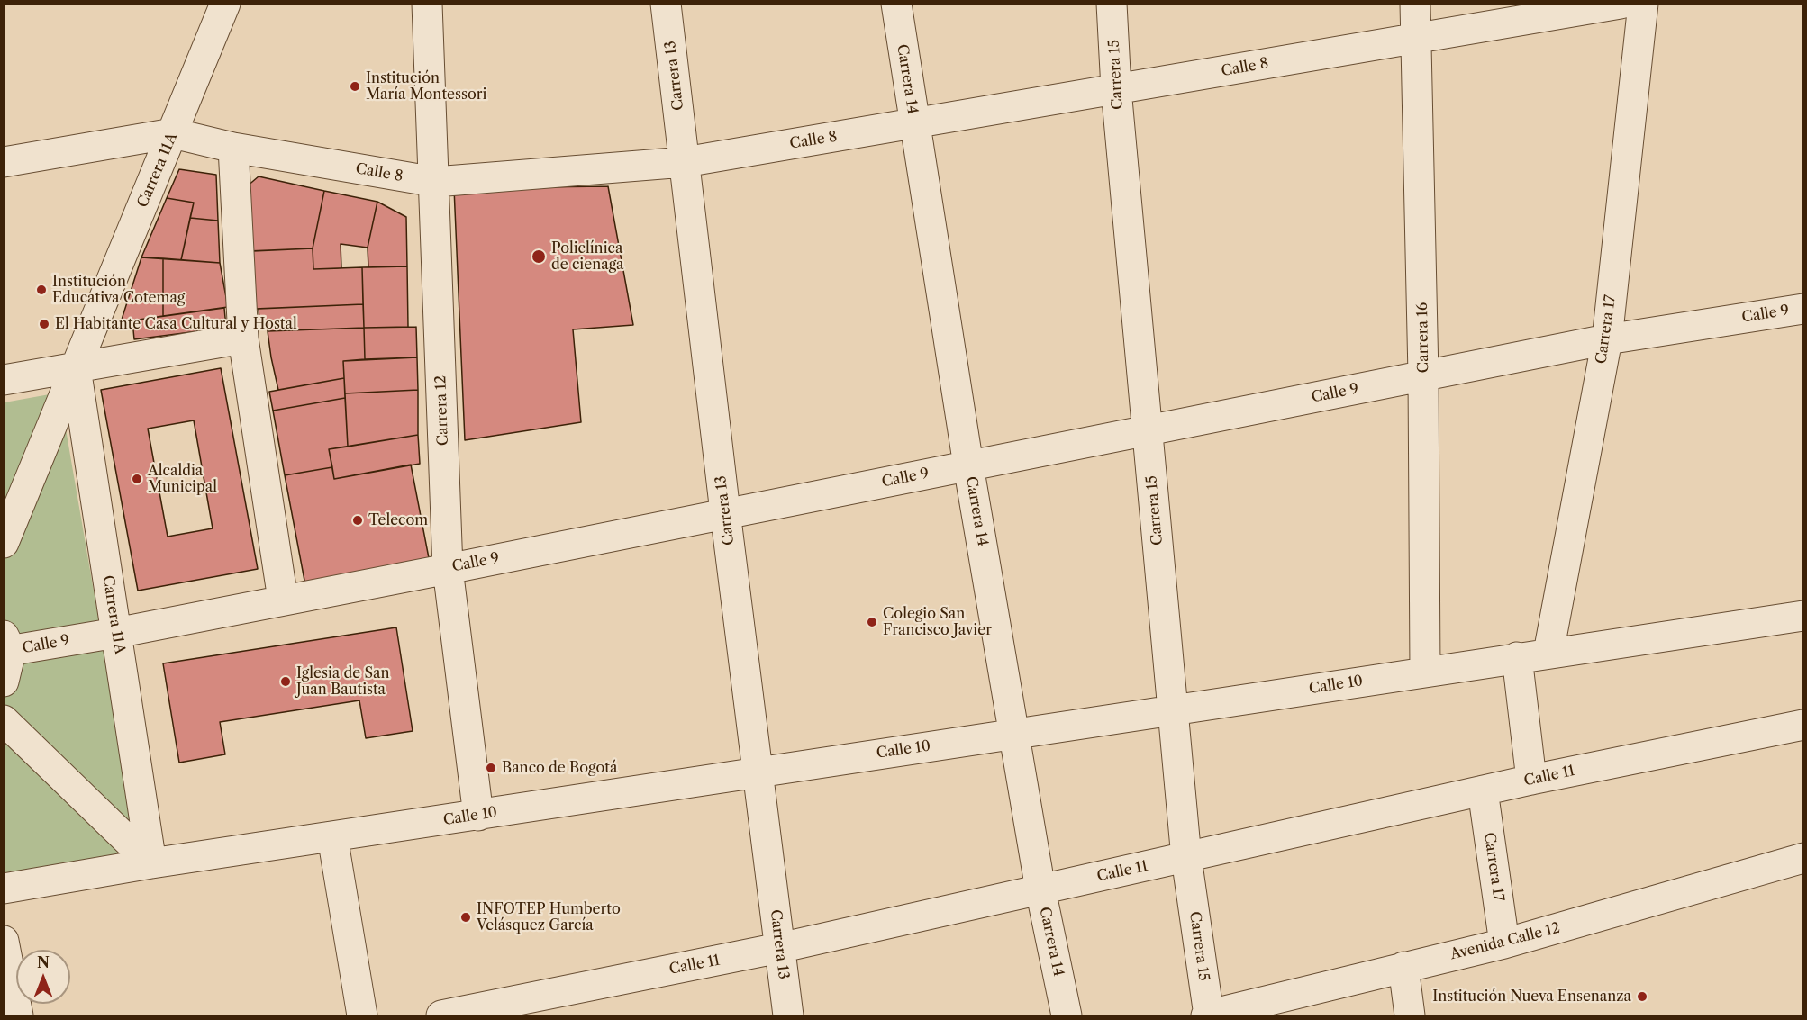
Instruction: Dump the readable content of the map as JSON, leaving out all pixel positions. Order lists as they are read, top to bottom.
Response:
{
  "streets": {
    "street": [
      "Calle 8",
      "Carrera 15",
      "Carrera 13",
      "Carrera 14",
      "Carrera 11A",
      "Calle 9",
      "Carrera 17",
      "Carrera 16",
      "Carrera 12",
      "Calle 10",
      "Calle 11",
      "Avenida Calle 12"
    ]
  },
  "crossings": [
    ["Calle 8", "Carrera 15"],
    ["Calle 8", "Carrera 13"],
    ["Calle 8", "Carrera 14"],
    ["Calle 8", "Carrera 11A"],
    ["Calle 8", "Carrera 16"],
    ["Calle 8", "Carrera 12"],
    ["Carrera 15", "Calle 9"],
    ["Carrera 15", "Calle 10"],
    ["Carrera 15", "Calle 11"],
    ["Carrera 15", "Avenida Calle 12"],
    ["Carrera 13", "Calle 9"],
    ["Carrera 13", "Calle 10"],
    ["Carrera 13", "Calle 11"],
    ["Carrera 14", "Calle 9"],
    ["Carrera 14", "Calle 10"],
    ["Carrera 14", "Calle 11"],
    ["Carrera 11A", "Calle 9"],
    ["Carrera 11A", "Calle 10"],
    ["Calle 9", "Carrera 17"],
    ["Calle 9", "Carrera 16"],
    ["Calle 9", "Carrera 12"],
    ["Carrera 17", "Calle 10"],
    ["Carrera 17", "Calle 11"],
    ["Carrera 17", "Avenida Calle 12"],
    ["Carrera 16", "Calle 10"],
    ["Carrera 12", "Calle 10"]
  ],
  "places": [
    "Institución María Montessori",
    "Policlínica de cienaga",
    "Institución Educativa Cotemag",
    "El Habitante Casa Cultural y Hostal",
    "Alcaldia Municipal",
    "Telecom",
    "Colegio San Francisco Javier",
    "Iglesia de San Juan Bautista",
    "Banco de Bogotá",
    "INFOTEP Humberto Velásquez García",
    "Institución Nueva Ensenanza"
  ],
  "north": "top"
}
